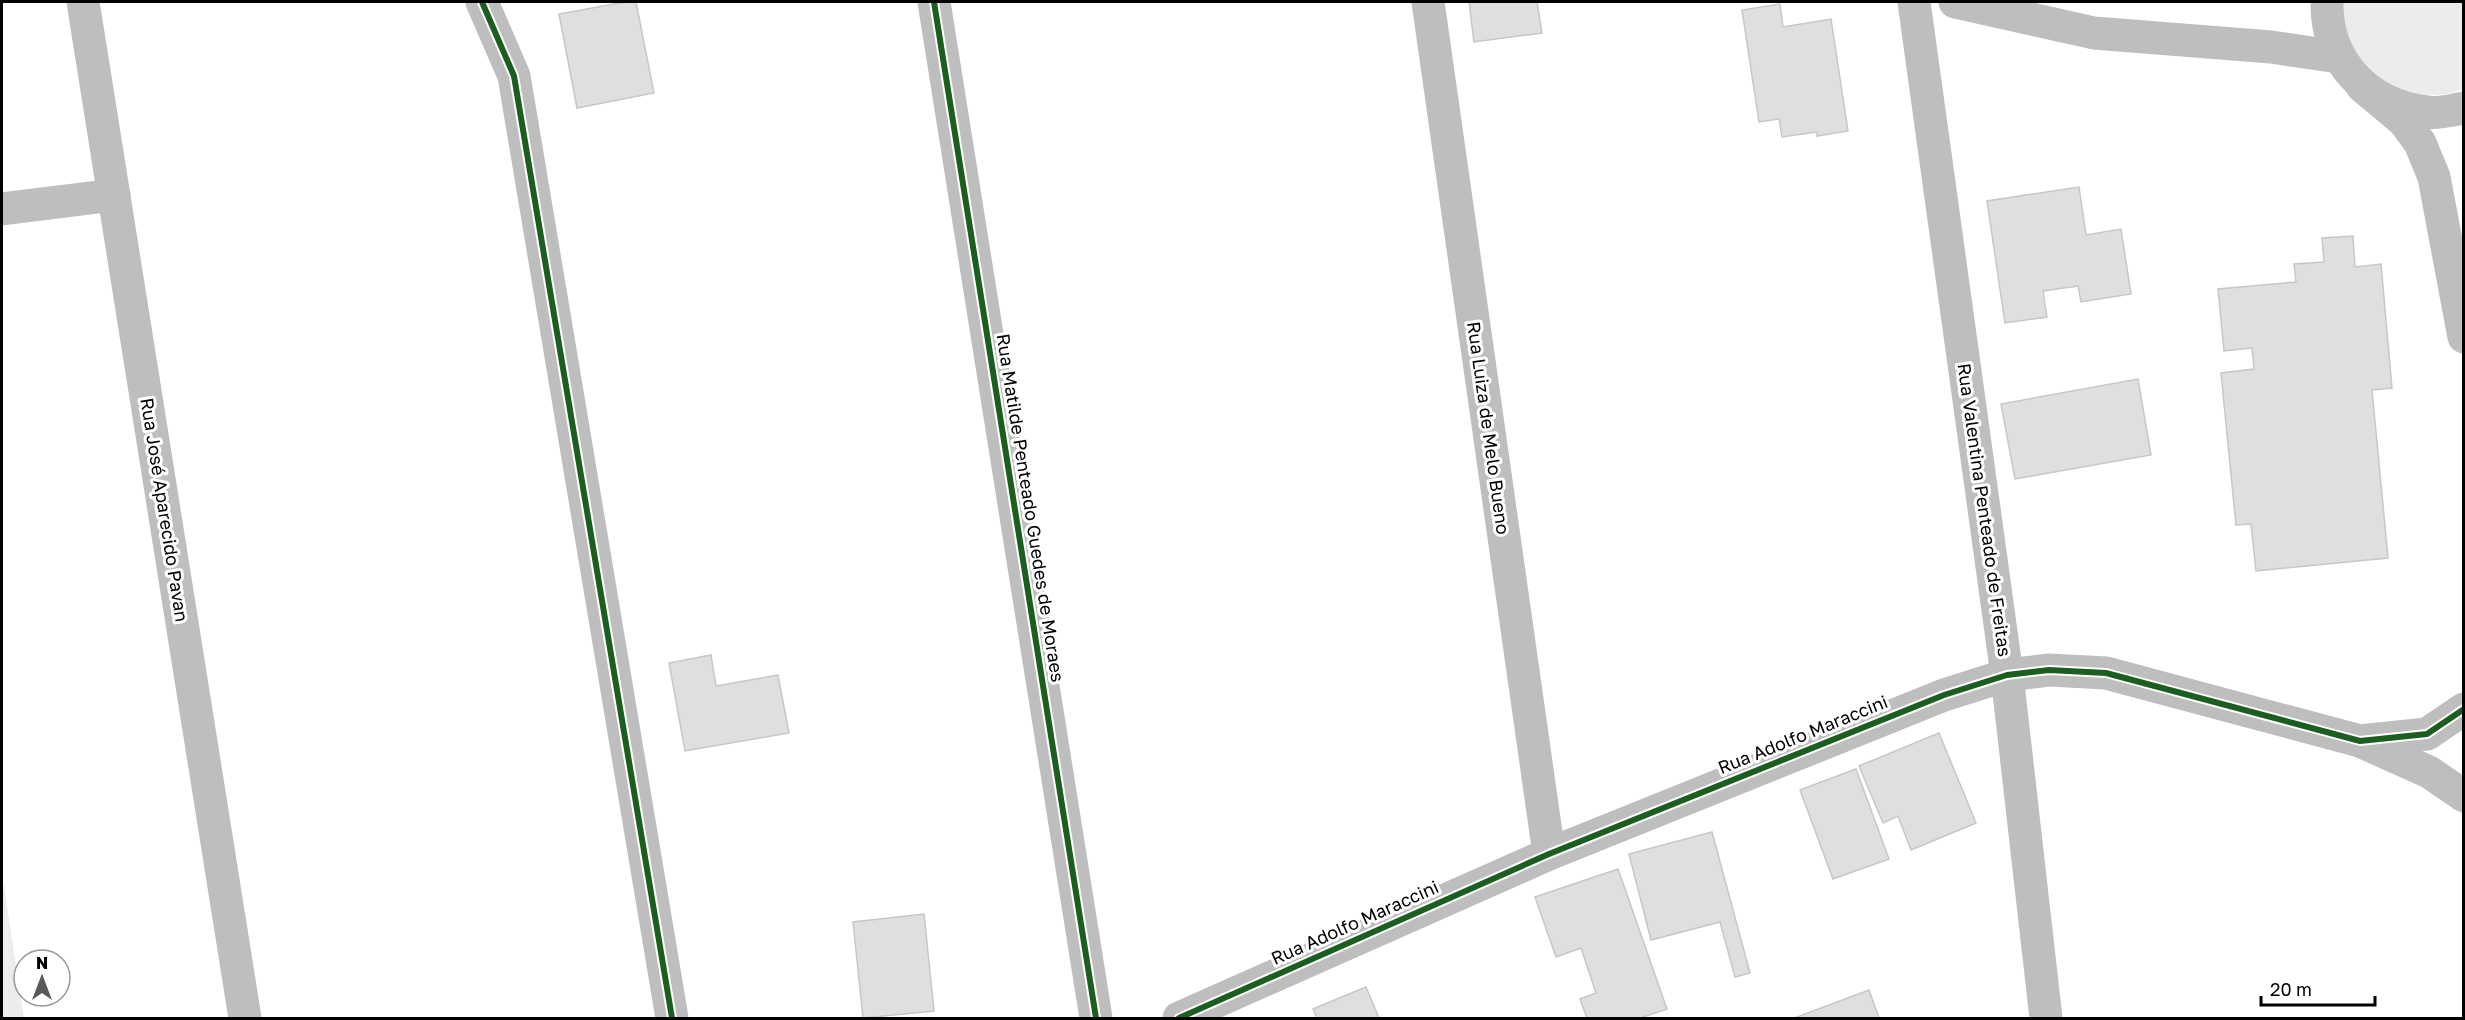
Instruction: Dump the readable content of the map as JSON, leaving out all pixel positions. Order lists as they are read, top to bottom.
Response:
{
  "streets": {
    "street": [
      "Rua Luiza de Melo Bueno",
      "Rua Matilde Penteado Guedes de Moraes",
      "Rua José Aparecido Pavan",
      "Rua Valentina Penteado de Freitas",
      "Rua Adolfo Maraccini"
    ]
  },
  "crossings": [
    ["Rua Luiza de Melo Bueno", "Rua Adolfo Maraccini"],
    ["Rua Valentina Penteado de Freitas", "Rua Adolfo Maraccini"]
  ],
  "scale_bar": "20 m",
  "north": "top"
}
